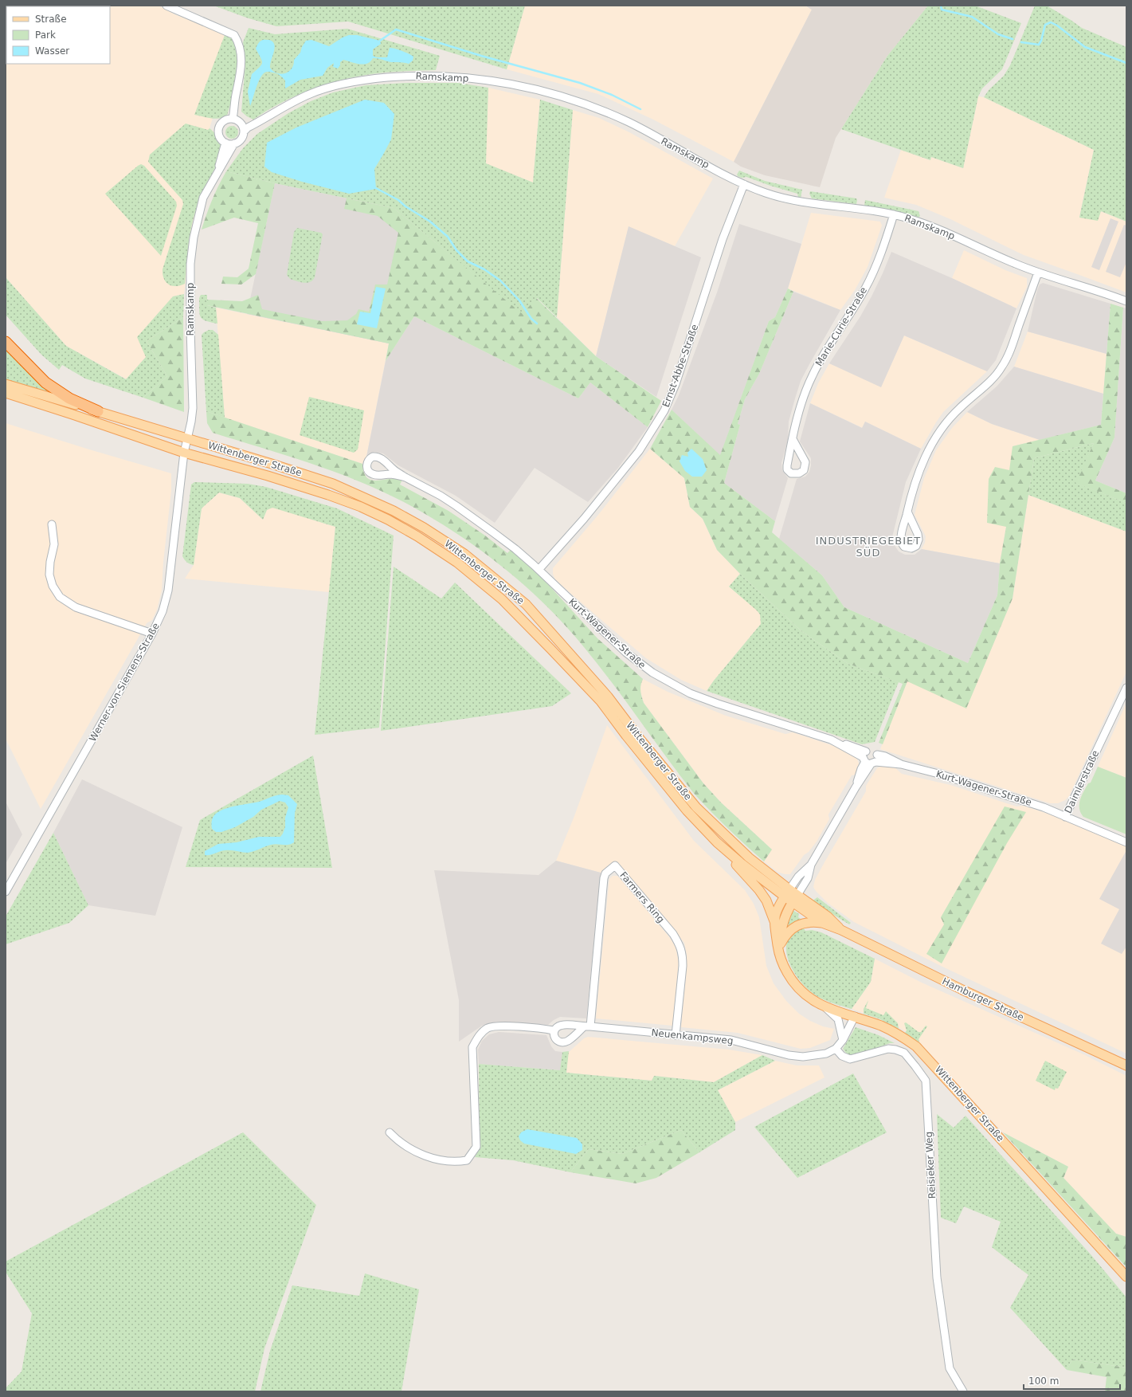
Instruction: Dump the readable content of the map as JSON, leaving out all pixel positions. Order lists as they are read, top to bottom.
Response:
{
  "streets": {
    "main road": ["Wittenberger Straße", "Hamburger Straße"],
    "street": [
      "Ramskamp",
      "Marie-Curie-Straße",
      "Ernst-Abbe-Straße",
      "Kurt-Wagener-Straße",
      "Werner-von-Siemens-Straße",
      "Daimlerstraße",
      "Farmers Ring",
      "Neuenkampsweg",
      "Reisieker Weg"
    ]
  },
  "crossings": [
    ["Ramskamp", "Marie-Curie-Straße"],
    ["Ramskamp", "Ernst-Abbe-Straße"],
    ["Ramskamp", "Wittenberger Straße"],
    ["Ramskamp", "Werner-von-Siemens-Straße"],
    ["Ernst-Abbe-Straße", "Kurt-Wagener-Straße"],
    ["Wittenberger Straße", "Werner-von-Siemens-Straße"],
    ["Wittenberger Straße", "Hamburger Straße"],
    ["Kurt-Wagener-Straße", "Daimlerstraße"],
    ["Farmers Ring", "Neuenkampsweg"],
    ["Neuenkampsweg", "Reisieker Weg"]
  ],
  "districts": ["INDUSTRIEGEBIET SÜD"],
  "legend": ["Straße", "Park", "Wasser"],
  "scale_bar": "100 m"
}
